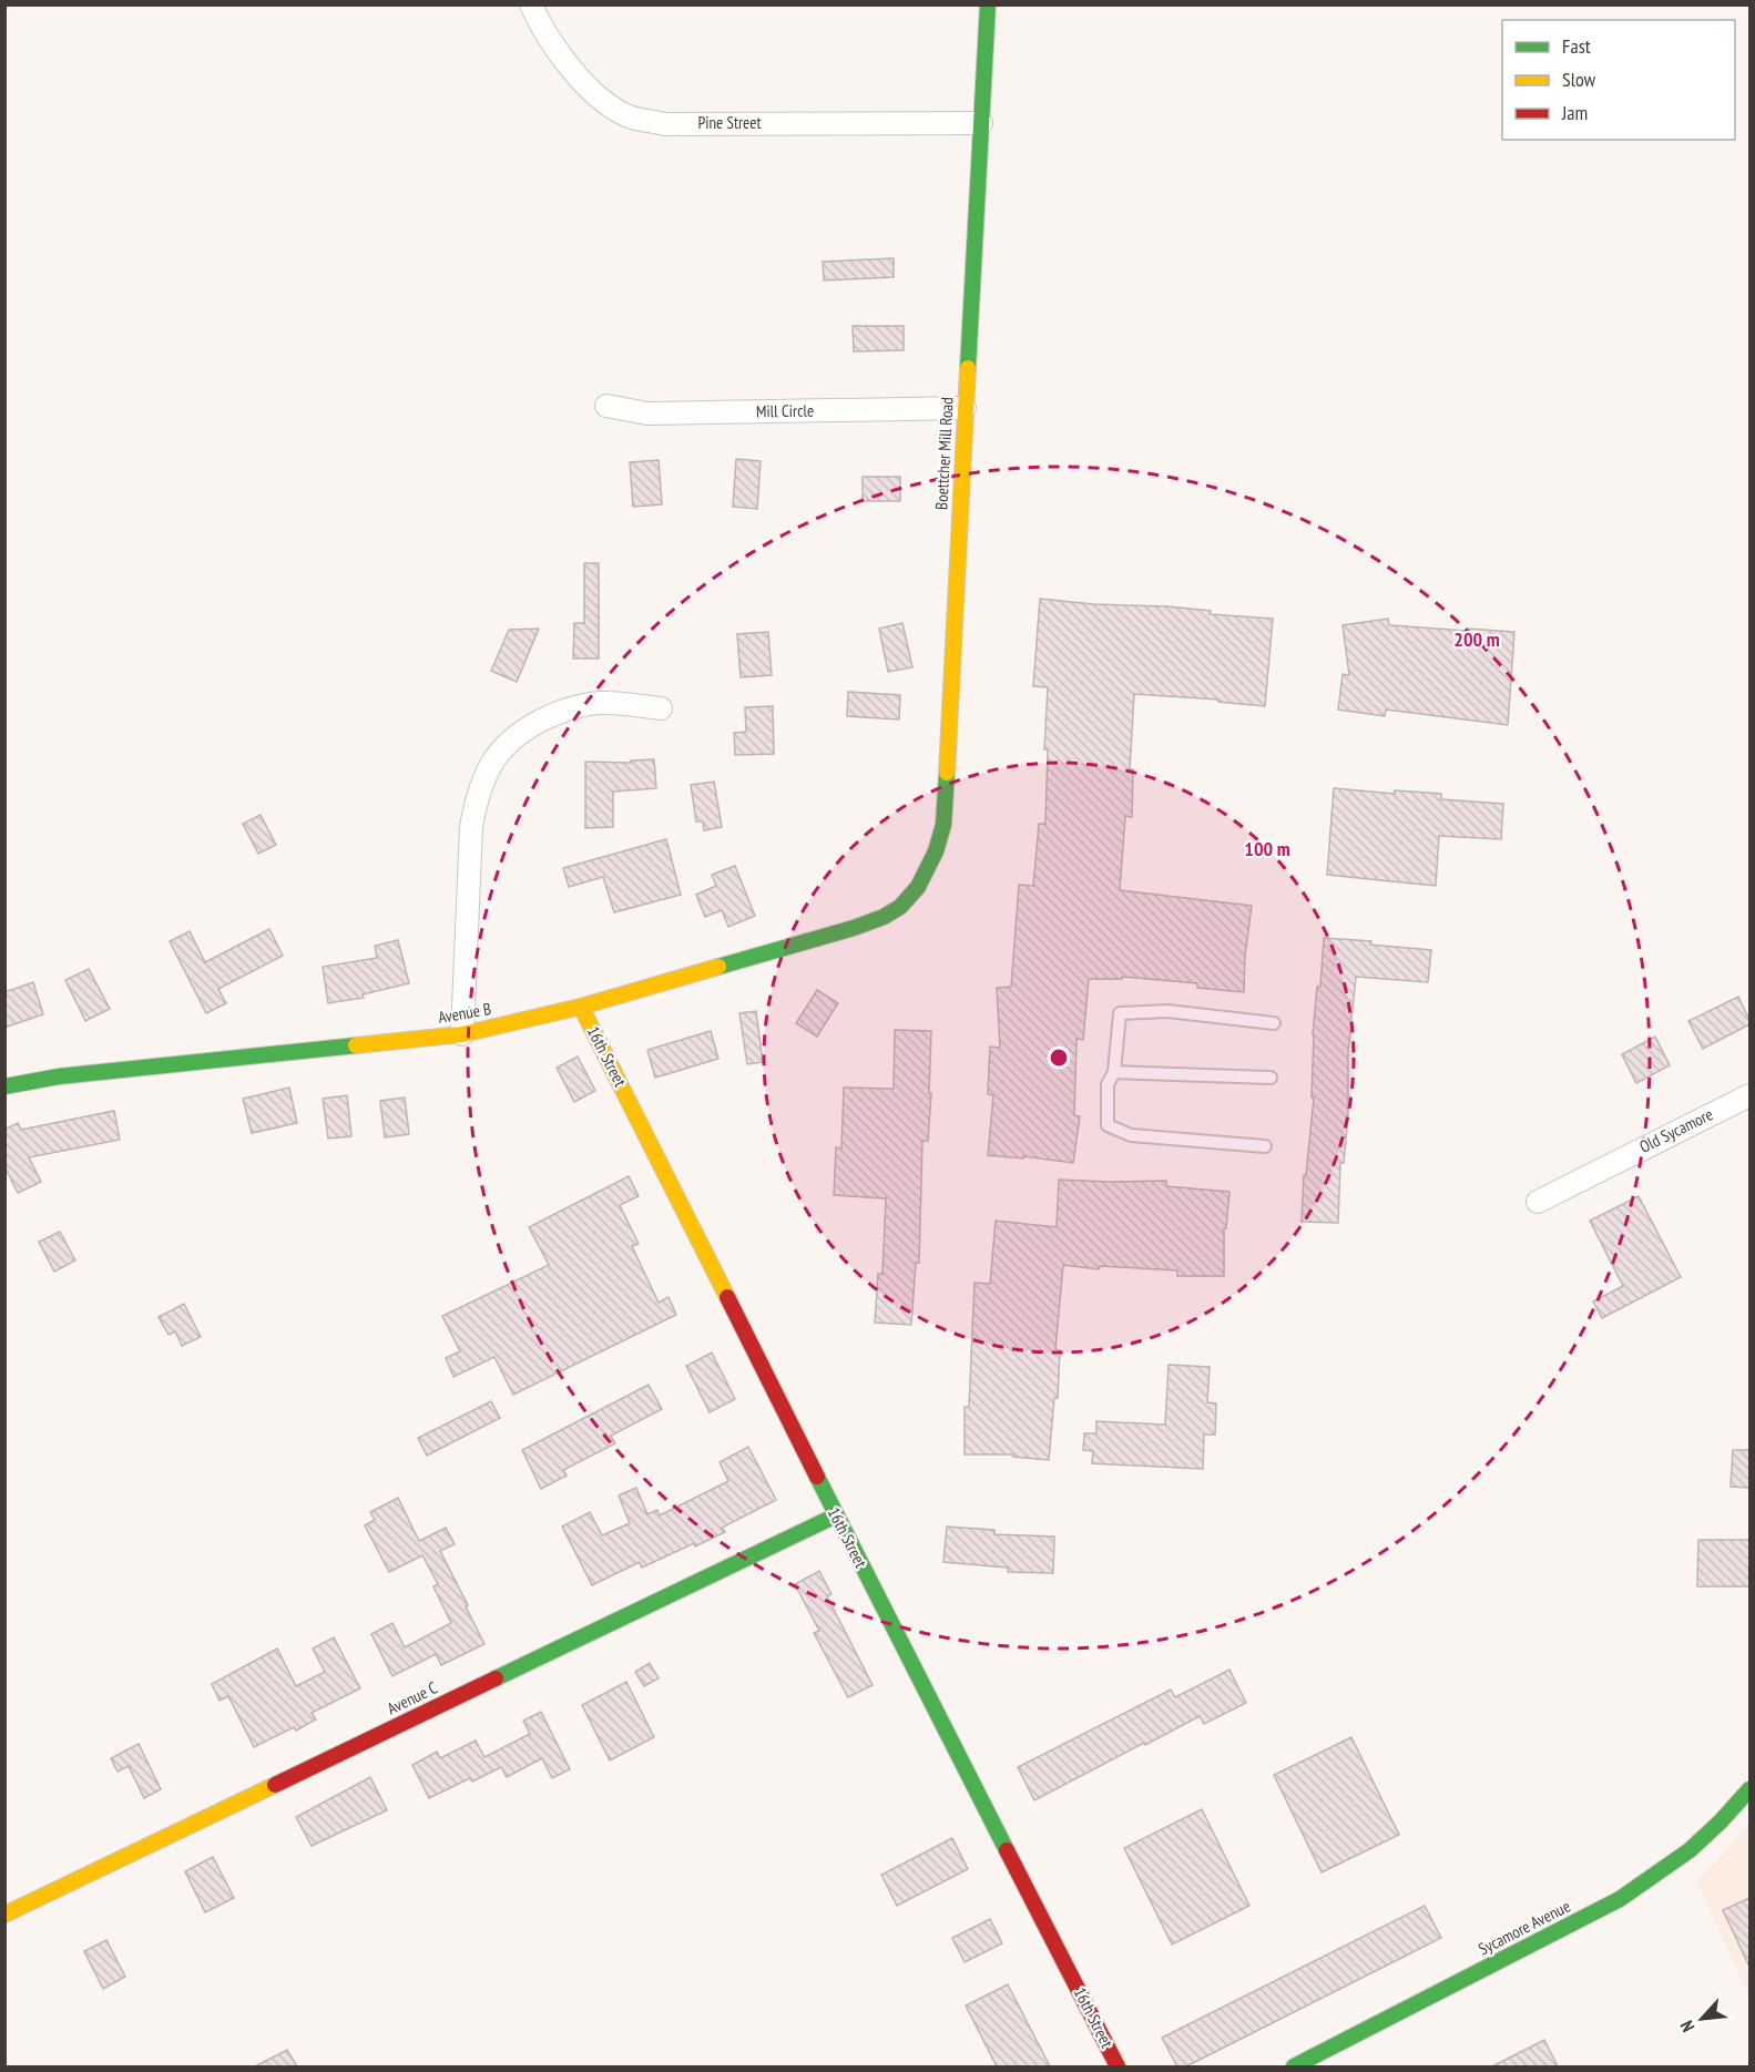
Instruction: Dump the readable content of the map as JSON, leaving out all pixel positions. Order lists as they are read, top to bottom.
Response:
{
  "streets": {
    "street": [
      "Pine Street",
      "Mill Circle",
      "Boettcher Mill Road",
      "Avenue B",
      "16th Street",
      "Old Sycamore",
      "Avenue C",
      "Sycamore Avenue"
    ]
  },
  "crossings": [
    ["Pine Street", "Boettcher Mill Road"],
    ["Mill Circle", "Boettcher Mill Road"],
    ["Boettcher Mill Road", "Avenue B"],
    ["Avenue B", "16th Street"],
    ["16th Street", "Avenue C"]
  ],
  "legend": ["Fast", "Slow", "Jam"],
  "north": "bottom left",
  "rings": ["200 m", "100 m"]
}
